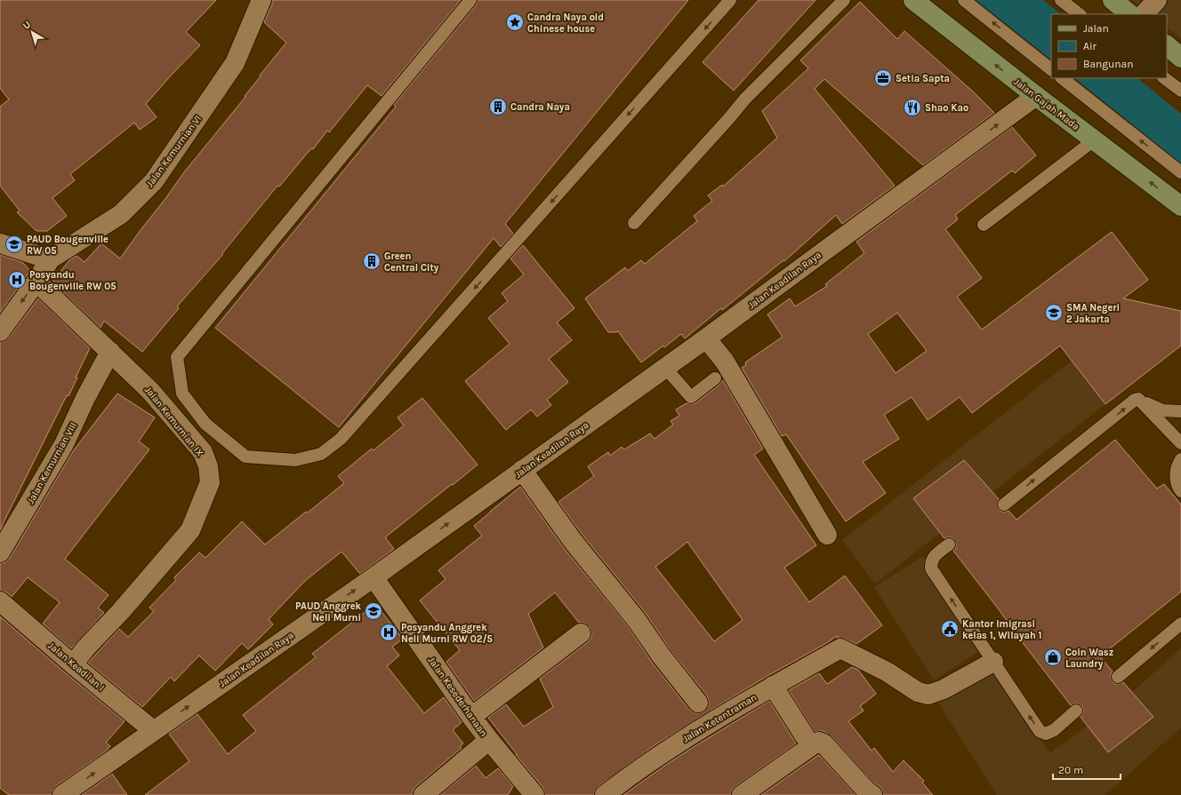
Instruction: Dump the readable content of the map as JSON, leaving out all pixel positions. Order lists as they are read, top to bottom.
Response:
{
  "streets": {
    "main road": ["Jalan Gajah Mada"],
    "street": [
      "Jalan Kemurnian VI",
      "Jalan Keadilan Raya",
      "Jalan Kemurnian IX",
      "Jalan Kemurnian VIII",
      "Jalan Keadilan I",
      "Jalan Kesederhanaan",
      "Jalan Ketentraman"
    ]
  },
  "crossings": [
    ["Jalan Gajah Mada", "Jalan Keadilan Raya"],
    ["Jalan Keadilan Raya", "Jalan Keadilan I"],
    ["Jalan Keadilan Raya", "Jalan Kesederhanaan"],
    ["Jalan Kemurnian IX", "Jalan Kemurnian VIII"],
    ["Jalan Kemurnian IX", "Jalan Keadilan I"]
  ],
  "one_way": ["Jalan Gajah Mada", "Jalan Keadilan Raya"],
  "places": {
    "place": ["Candra Naya old Chinese house"],
    "office": ["Setia Sapta"],
    "building": ["Candra Naya", "Green Central City"],
    "restaurant": ["Shao Kao"],
    "school or university": ["PAUD Bougenville RW 05", "SMA Negeri 2 Jakarta", "PAUD Anggrek Neli Murni"],
    "hospital": ["Posyandu Bougenville RW 05", "Posyandu Anggrek Neli Murni RW 02/5"],
    "public building": ["Kantor Imigrasi kelas 1, Wilayah 1"],
    "shop": ["Coin Wasz Laundry"]
  },
  "legend": ["Jalan", "Air", "Bangunan"],
  "scale_bar": "20 m",
  "north": "top left"
}
